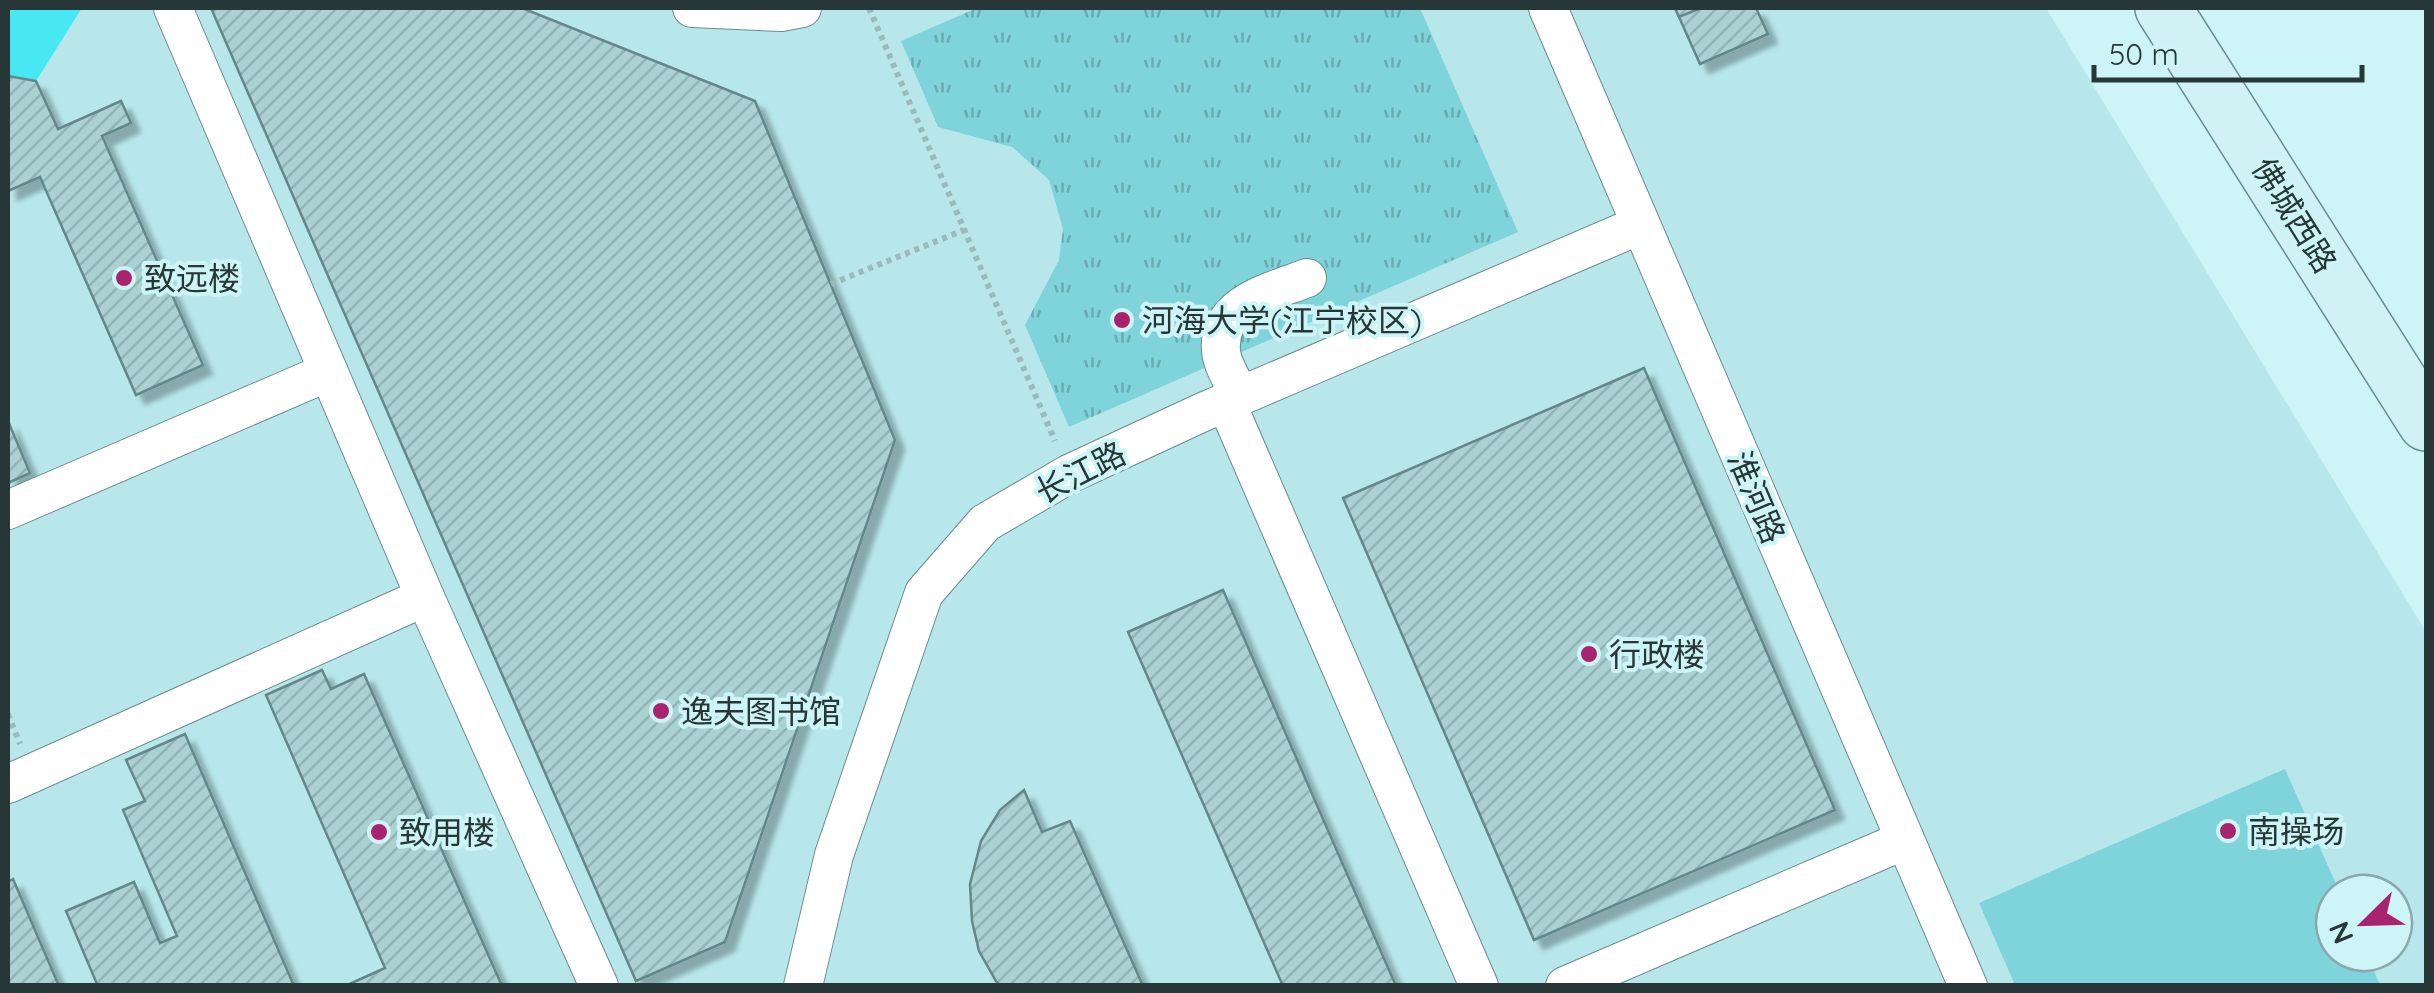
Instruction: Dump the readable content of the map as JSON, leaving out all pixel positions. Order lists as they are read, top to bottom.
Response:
{
  "streets": {
    "main road": ["佛城西路"],
    "street": ["长江路", "淮河路"]
  },
  "crossings": [
    ["长江路", "淮河路"]
  ],
  "places": [
    "致远楼",
    "河海大学(江宁校区)",
    "行政楼",
    "逸夫图书馆",
    "南操场",
    "致用楼"
  ],
  "scale_bar": "50 m",
  "north": "bottom left"
}
